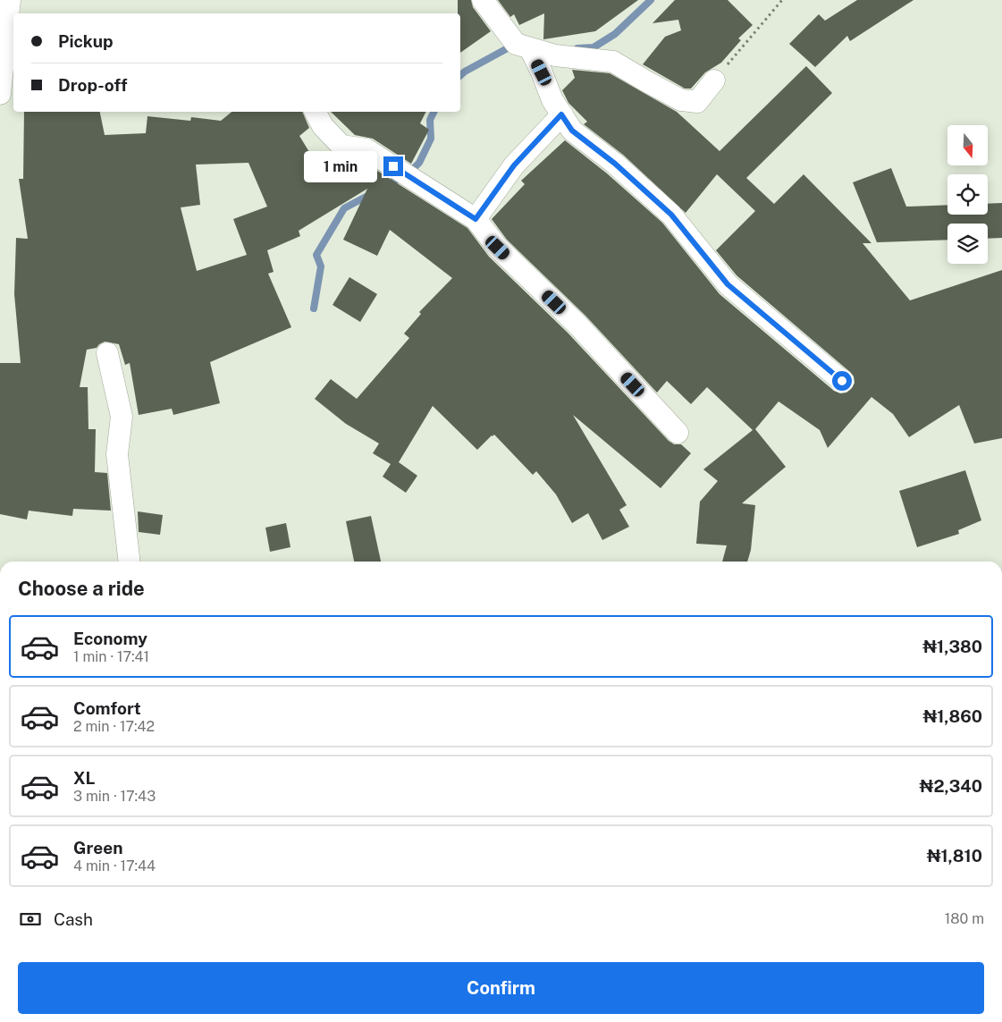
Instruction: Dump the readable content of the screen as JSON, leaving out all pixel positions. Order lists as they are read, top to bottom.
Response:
{
  "north": "bottom",
  "page": {
    "banner": ["Pickup", "Drop-off"],
    "bubble": "1 min",
    "heading": "Choose a ride",
    "list": [
      {
        "name": "Economy",
        "note": "1 min · 17:41",
        "value": "₦1,380"
      },
      {
        "name": "Comfort",
        "note": "2 min · 17:42",
        "value": "₦1,860"
      },
      {
        "name": "XL",
        "note": "3 min · 17:43",
        "value": "₦2,340"
      },
      {
        "name": "Green",
        "note": "4 min · 17:44",
        "value": "₦1,810"
      }
    ],
    "pay": ["Cash", "180 m"],
    "buttons": "Confirm"
  }
}
